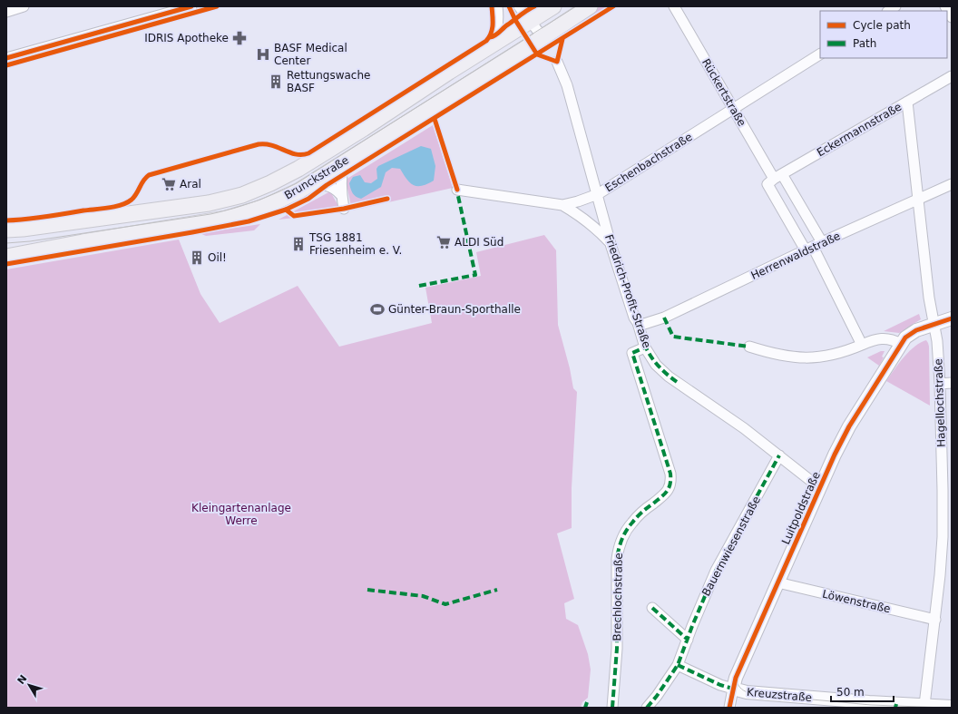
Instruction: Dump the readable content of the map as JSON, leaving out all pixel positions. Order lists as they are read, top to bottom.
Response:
{
  "streets": {
    "main road": ["Brunckstraße"],
    "street": [
      "Rückertstraße",
      "Eckermannstraße",
      "Eschenbachstraße",
      "Herrenwaldstraße",
      "Friedrich-Profit-Straße",
      "Hagellochstraße",
      "Luitpoldstraße",
      "Bauernwiesenstraße",
      "Brechlochstraße",
      "Löwenstraße",
      "Kreuzstraße"
    ]
  },
  "crossings": [
    ["Rückertstraße", "Eckermannstraße"],
    ["Rückertstraße", "Eschenbachstraße"],
    ["Rückertstraße", "Herrenwaldstraße"],
    ["Eckermannstraße", "Hagellochstraße"],
    ["Eschenbachstraße", "Friedrich-Profit-Straße"],
    ["Herrenwaldstraße", "Friedrich-Profit-Straße"],
    ["Herrenwaldstraße", "Hagellochstraße"],
    ["Friedrich-Profit-Straße", "Luitpoldstraße"],
    ["Friedrich-Profit-Straße", "Bauernwiesenstraße"],
    ["Friedrich-Profit-Straße", "Brechlochstraße"],
    ["Hagellochstraße", "Luitpoldstraße"],
    ["Hagellochstraße", "Löwenstraße"],
    ["Hagellochstraße", "Kreuzstraße"],
    ["Luitpoldstraße", "Löwenstraße"],
    ["Luitpoldstraße", "Kreuzstraße"],
    ["Bauernwiesenstraße", "Kreuzstraße"]
  ],
  "parks": ["Kleingartenanlage Werre"],
  "places": {
    "pharmacy": ["IDRIS Apotheke"],
    "hospital": ["BASF Medical Center"],
    "building": ["Rettungswache BASF", "TSG 1881 Friesenheim e. V.", "Oil!"],
    "supermarket": ["Aral", "ALDI Süd"],
    "sports": ["Günter-Braun-Sporthalle"]
  },
  "legend": ["Cycle path", "Path"],
  "scale_bar": "50 m",
  "north": "top left"
}
